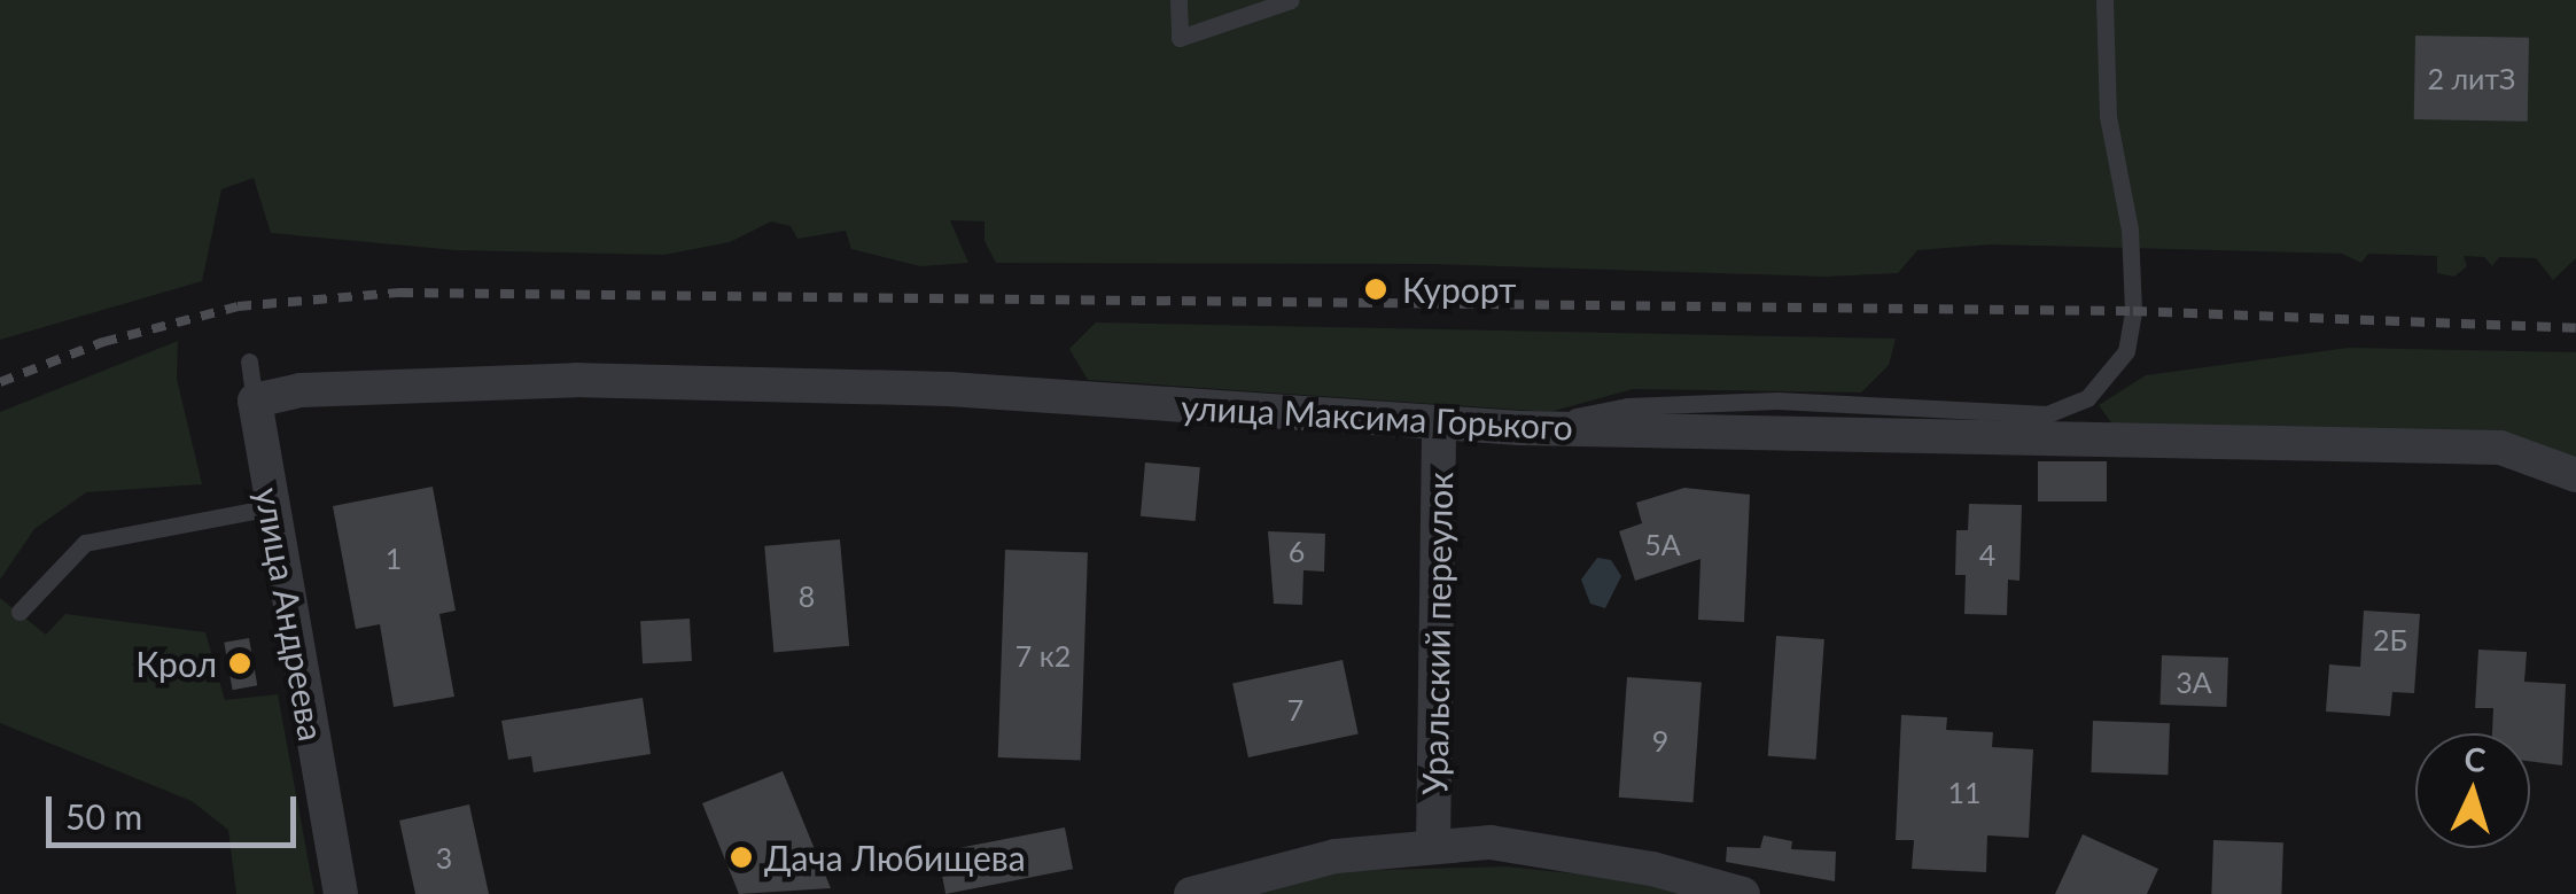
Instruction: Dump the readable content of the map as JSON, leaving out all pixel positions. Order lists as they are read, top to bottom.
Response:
{
  "streets": {
    "street": ["улица Максима Горького", "улица Андреева", "Уральский переулок"]
  },
  "crossings": [
    ["улица Максима Горького", "улица Андреева"],
    ["улица Максима Горького", "Уральский переулок"]
  ],
  "places": ["Курорт", "Крол", "Дача Любищева"],
  "house_numbers": [
    "2 литЗ",
    "5А",
    "6",
    "4",
    "1",
    "8",
    "2Б",
    "7 к2",
    "3А",
    "7",
    "9",
    "11",
    "3"
  ],
  "scale_bar": "50 m",
  "north": "top"
}
